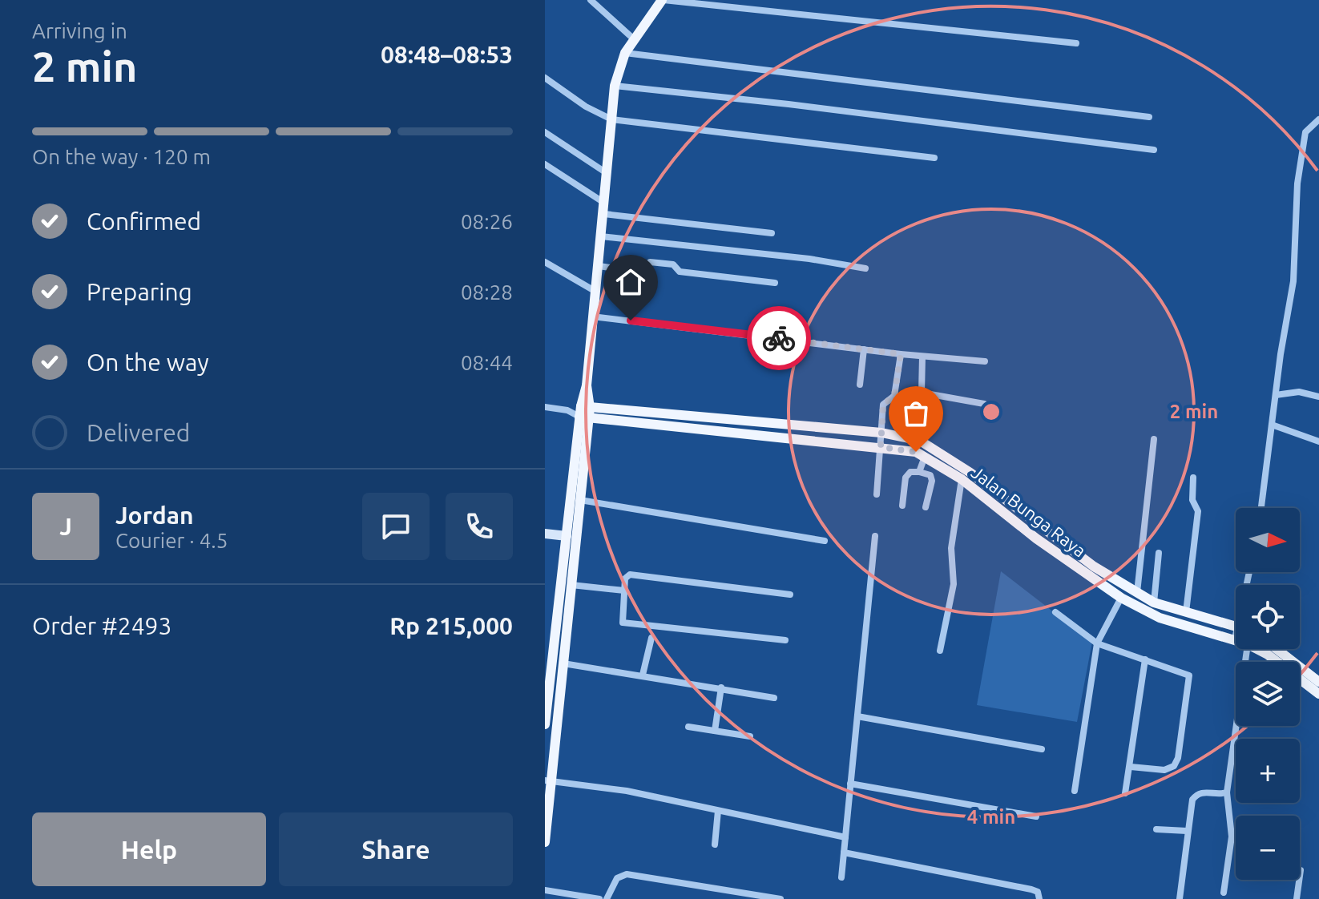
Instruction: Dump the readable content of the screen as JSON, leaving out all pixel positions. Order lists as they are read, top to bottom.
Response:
{
  "streets": {
    "main road": ["Jalan Bunga Raya"]
  },
  "north": "right",
  "page": {
    "heading": ["2 min", "Arriving in", "08:48–08:53"],
    "panel": [
      "Jordan",
      "Courier · 4.5",
      "Order #2493",
      "Rp 215,000"
    ],
    "bar": "On the way · 120 m",
    "list": [
      ["Confirmed", "08:26"],
      ["Preparing", "08:28"],
      ["On the way", "08:44"],
      "Delivered"
    ],
    "round": "J",
    "map_buttons": ["+", "−"],
    "buttons": ["Help", "Share"]
  },
  "rings": ["2 min", "4 min"]
}
